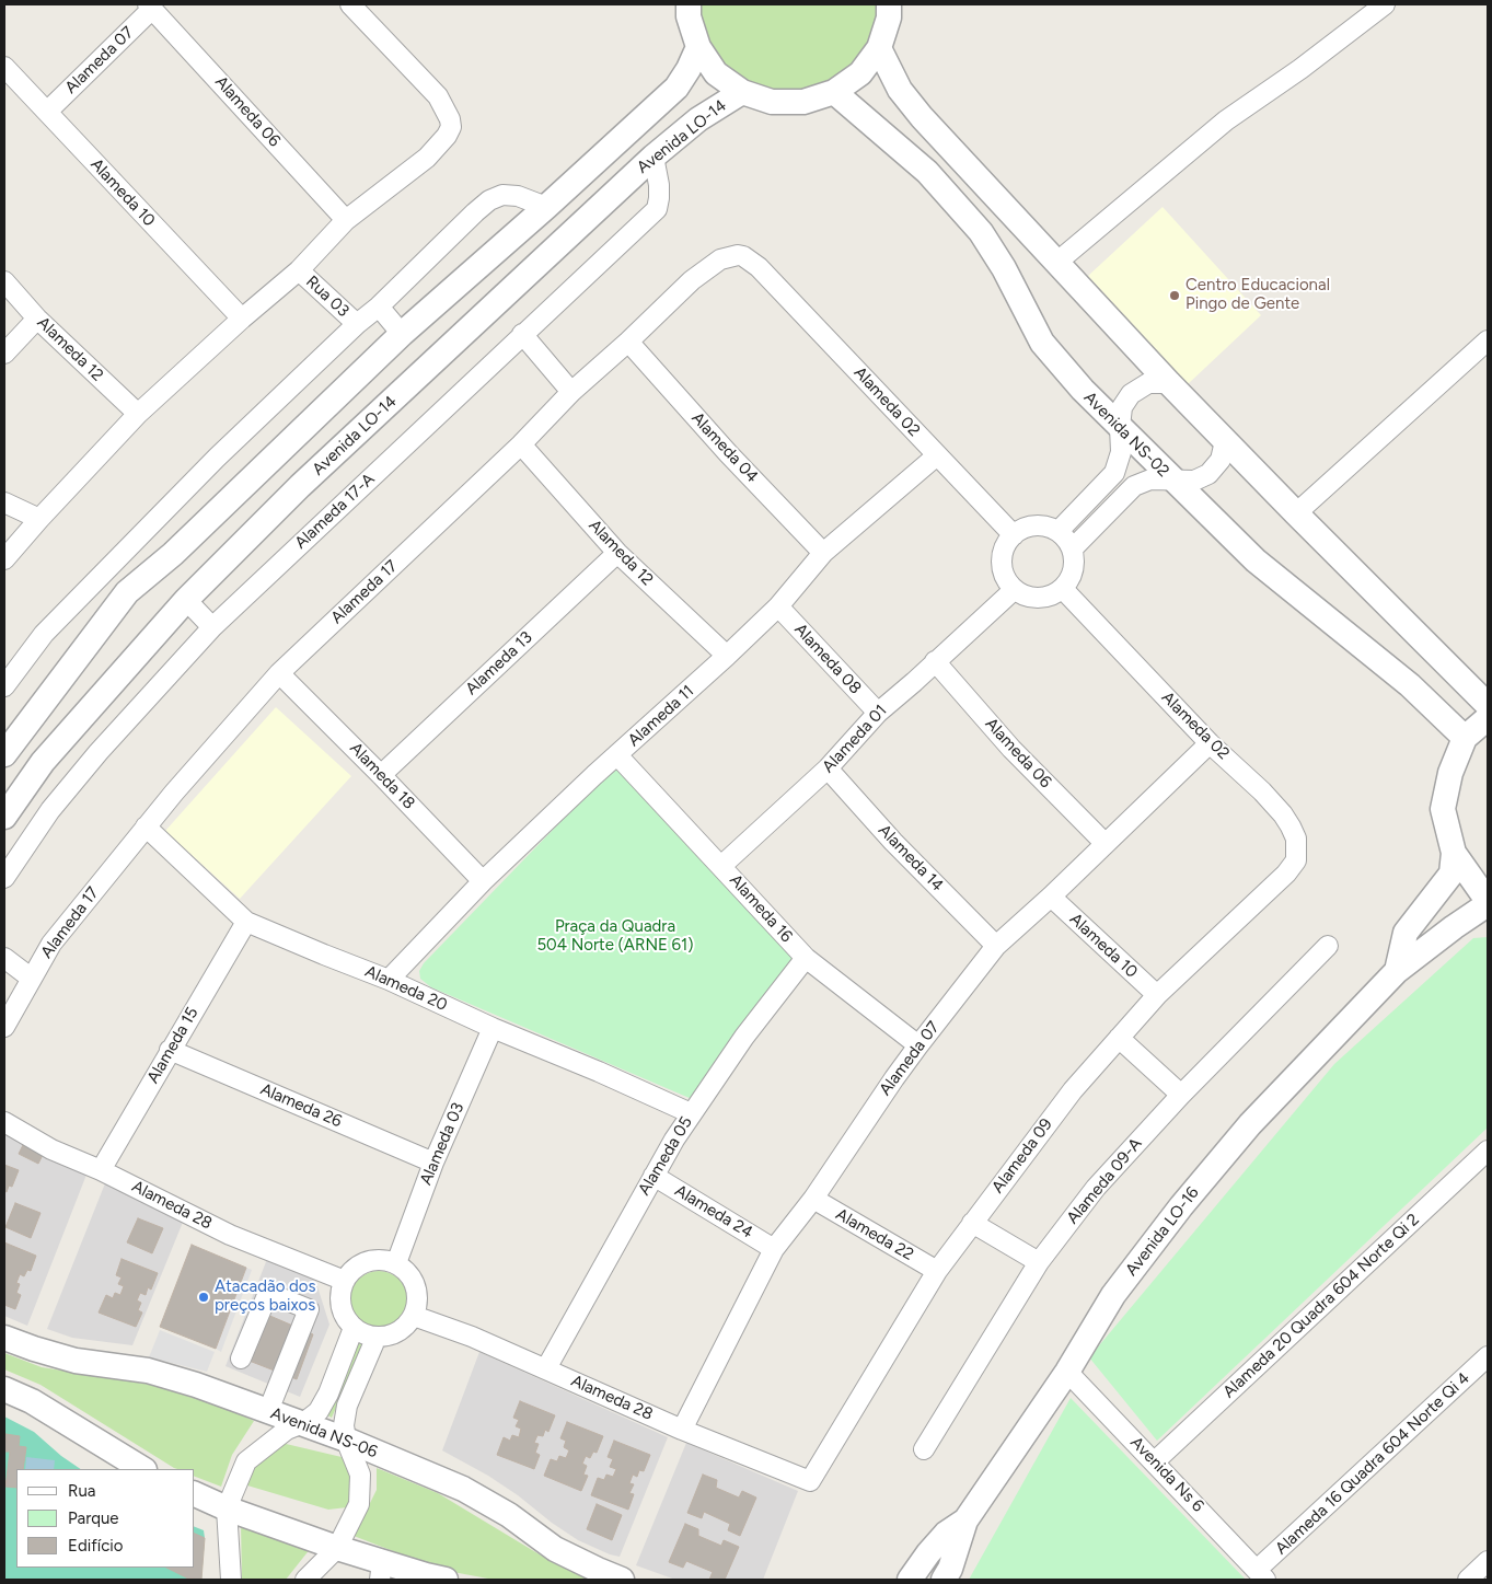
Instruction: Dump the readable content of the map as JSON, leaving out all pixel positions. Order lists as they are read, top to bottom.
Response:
{
  "streets": {
    "street": [
      "Alameda 07",
      "Alameda 06",
      "Avenida LO-14",
      "Alameda 10",
      "Rua 03",
      "Alameda 12",
      "Alameda 02",
      "Avenida NS-02",
      "Alameda 04",
      "Alameda 17-A",
      "Alameda 17",
      "Alameda 08",
      "Alameda 13",
      "Alameda 11",
      "Alameda 01",
      "Alameda 18",
      "Alameda 14",
      "Alameda 16",
      "Alameda 20",
      "Alameda 15",
      "Alameda 26",
      "Alameda 03",
      "Alameda 05",
      "Alameda 09",
      "Alameda 09-A",
      "Alameda 28",
      "Alameda 24",
      "Avenida LO-16",
      "Alameda 22",
      "Alameda 20 Quadra 604 Norte Qi 2",
      "Avenida NS-06",
      "Alameda 16 Quadra 604 Norte Qi 4",
      "Avenida Ns 6"
    ]
  },
  "crossings": [
    ["Alameda 07", "Alameda 06"],
    ["Alameda 07", "Alameda 10"],
    ["Alameda 07", "Alameda 02"],
    ["Alameda 07", "Alameda 14"],
    ["Alameda 07", "Alameda 16"],
    ["Alameda 07", "Alameda 28"],
    ["Alameda 07", "Alameda 24"],
    ["Alameda 07", "Alameda 22"],
    ["Alameda 06", "Alameda 01"],
    ["Avenida LO-14", "Alameda 17-A"],
    ["Alameda 10", "Alameda 09"],
    ["Alameda 12", "Alameda 17"],
    ["Alameda 12", "Alameda 13"],
    ["Alameda 12", "Alameda 11"],
    ["Alameda 02", "Alameda 17"],
    ["Alameda 02", "Alameda 11"],
    ["Alameda 02", "Alameda 01"],
    ["Alameda 02", "Alameda 09"],
    ["Alameda 04", "Alameda 17"],
    ["Alameda 04", "Alameda 11"],
    ["Alameda 17", "Alameda 18"],
    ["Alameda 17", "Alameda 20"],
    ["Alameda 08", "Alameda 11"],
    ["Alameda 08", "Alameda 01"],
    ["Alameda 13", "Alameda 18"],
    ["Alameda 11", "Alameda 18"],
    ["Alameda 11", "Alameda 16"],
    ["Alameda 11", "Alameda 20"],
    ["Alameda 01", "Alameda 14"],
    ["Alameda 01", "Alameda 16"],
    ["Alameda 16", "Alameda 05"],
    ["Alameda 20", "Alameda 15"],
    ["Alameda 20", "Alameda 03"],
    ["Alameda 20", "Alameda 05"],
    ["Alameda 15", "Alameda 26"],
    ["Alameda 15", "Alameda 28"],
    ["Alameda 26", "Alameda 03"],
    ["Alameda 03", "Alameda 28"],
    ["Alameda 05", "Alameda 28"],
    ["Alameda 05", "Alameda 24"],
    ["Alameda 09", "Alameda 28"],
    ["Alameda 09", "Alameda 22"],
    ["Avenida LO-16", "Avenida Ns 6"],
    ["Alameda 20 Quadra 604 Norte Qi 2", "Avenida Ns 6"],
    ["Alameda 16 Quadra 604 Norte Qi 4", "Avenida Ns 6"]
  ],
  "parks": ["Praça da Quadra 504 Norte (ARNE 61)"],
  "places": ["Centro Educacional Pingo de Gente", "Atacadão dos preços baixos"],
  "legend": ["Rua", "Parque", "Edifício"]
}
